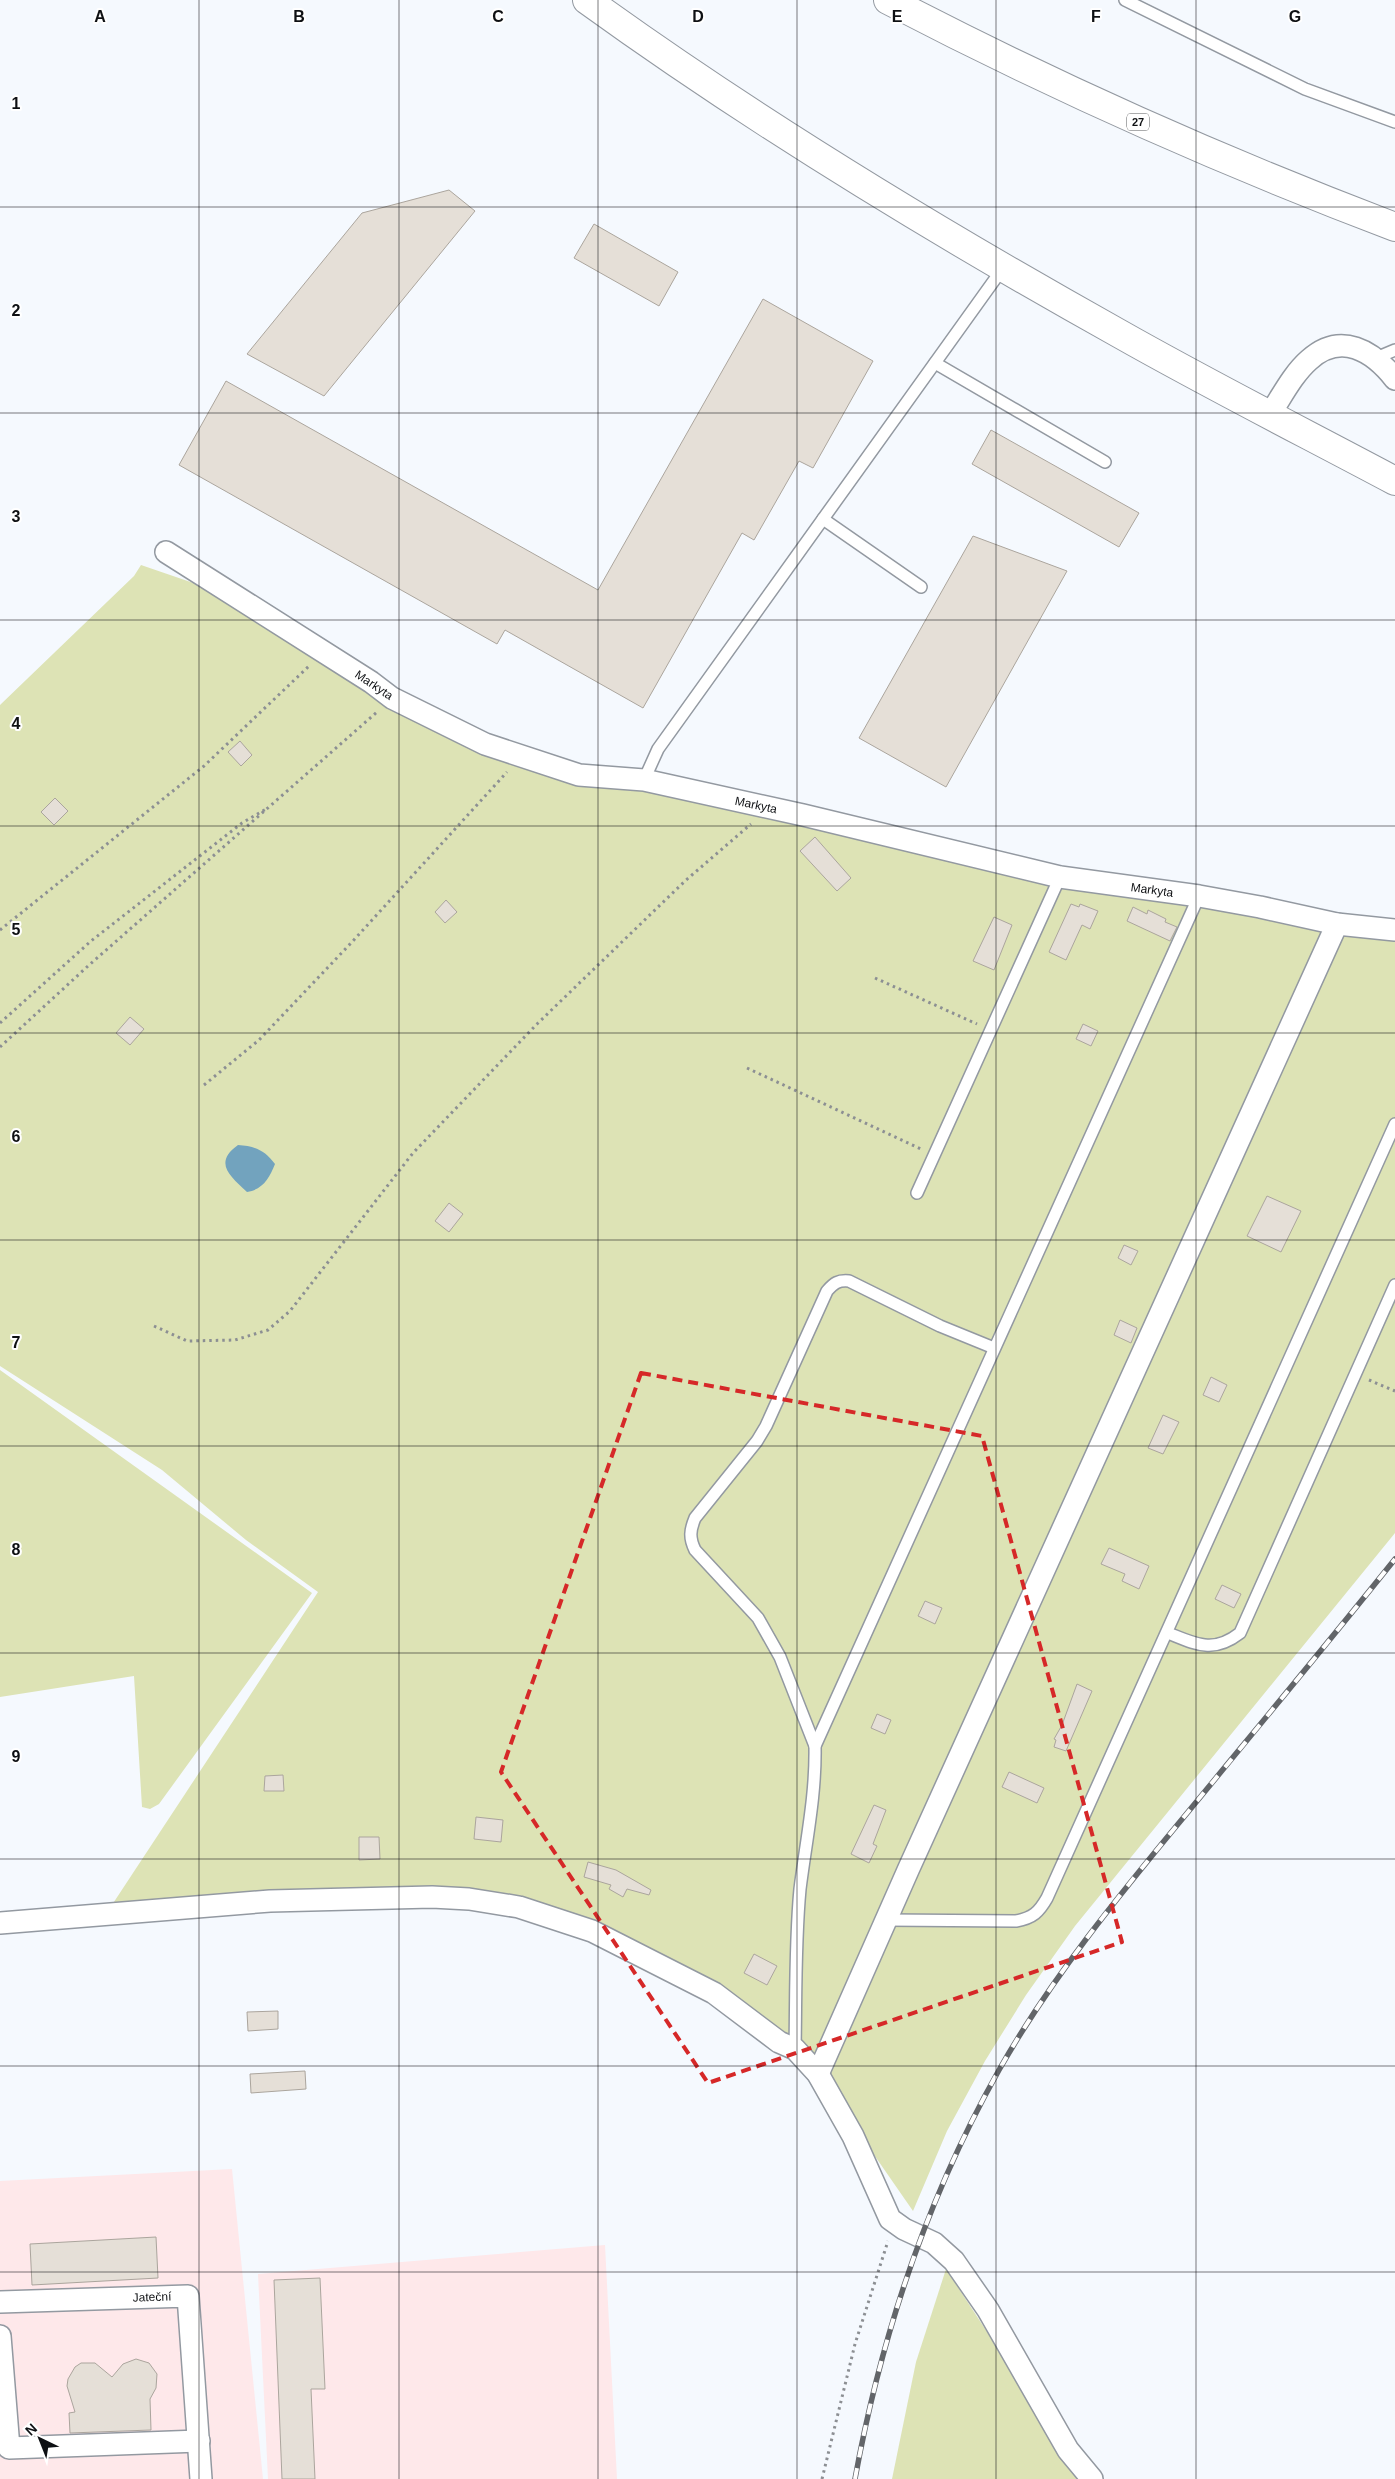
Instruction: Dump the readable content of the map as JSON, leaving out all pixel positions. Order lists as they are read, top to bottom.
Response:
{
  "streets": {
    "main road": ["27"],
    "street": ["Markyta", "Jateční"]
  },
  "north": "top left",
  "grid": {
    "columns": [
      "A",
      "B",
      "C",
      "D",
      "E",
      "F",
      "G"
    ],
    "rows": [
      "1",
      "2",
      "3",
      "4",
      "5",
      "6",
      "7",
      "8",
      "9"
    ]
  }
}
